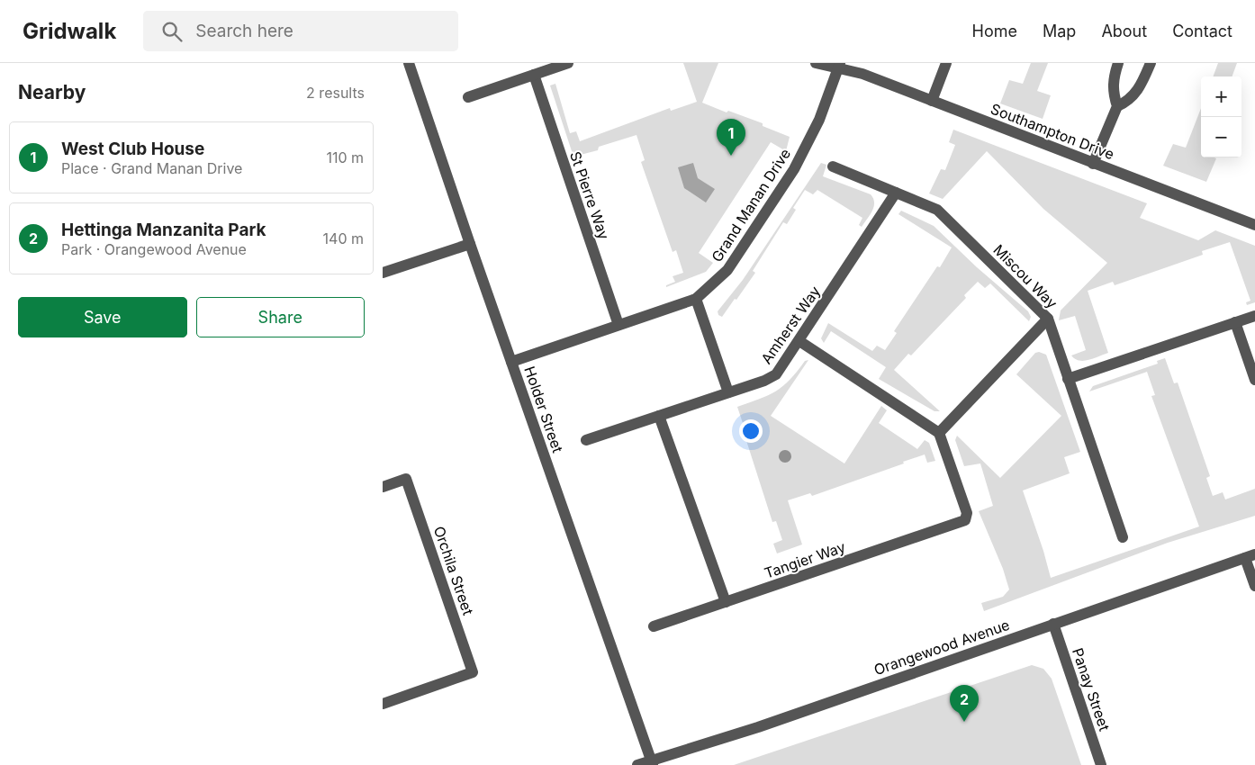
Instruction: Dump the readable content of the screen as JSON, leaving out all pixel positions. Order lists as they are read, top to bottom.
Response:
{
  "streets": {
    "street": [
      "Southampton Drive",
      "St Pierre Way",
      "Grand Manan Drive",
      "Miscou Way",
      "Amherst Way",
      "Holder Street",
      "Tangier Way",
      "Orchila Street",
      "Orangewood Avenue",
      "Panay Street"
    ]
  },
  "crossings": [
    ["Southampton Drive", "Grand Manan Drive"],
    ["St Pierre Way", "Grand Manan Drive"],
    ["Grand Manan Drive", "Holder Street"],
    ["Miscou Way", "Amherst Way"],
    ["Holder Street", "Orangewood Avenue"],
    ["Orangewood Avenue", "Panay Street"]
  ],
  "page": {
    "header": "Gridwalk",
    "search": "Search here",
    "nav": [
      "Home",
      "Map",
      "About",
      "Contact"
    ],
    "heading": ["Nearby", "2 results"],
    "map_buttons": ["+", "−"],
    "pins": ["1", "2"],
    "list": [
      {
        "mark": "1",
        "name": "West Club House",
        "note": "Place · Grand Manan Drive",
        "value": "110 m"
      },
      {
        "mark": "2",
        "name": "Hettinga Manzanita Park",
        "note": "Park · Orangewood Avenue",
        "value": "140 m"
      }
    ],
    "buttons": ["Save", "Share"]
  }
}
